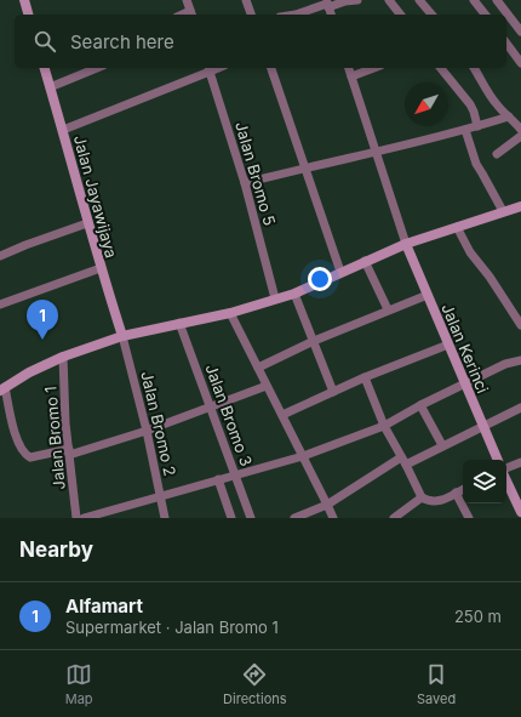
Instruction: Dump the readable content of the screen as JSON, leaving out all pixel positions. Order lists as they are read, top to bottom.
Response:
{
  "streets": {
    "main road": ["Jalan Jayawijaya", "Jalan Kerinci"],
    "street": [
      "Jalan Bromo 5",
      "Jalan Bromo 3",
      "Jalan Bromo 2",
      "Jalan Bromo 1"
    ]
  },
  "crossings": [
    ["Jalan Jayawijaya", "Jalan Bromo 2"]
  ],
  "north": "bottom left",
  "page": {
    "search": "Search here",
    "pins": "1",
    "heading": "Nearby",
    "list": [
      {
        "mark": "1",
        "name": "Alfamart",
        "note": "Supermarket · Jalan Bromo 1",
        "value": "250 m"
      }
    ],
    "nav": ["Map", "Directions", "Saved"]
  }
}
